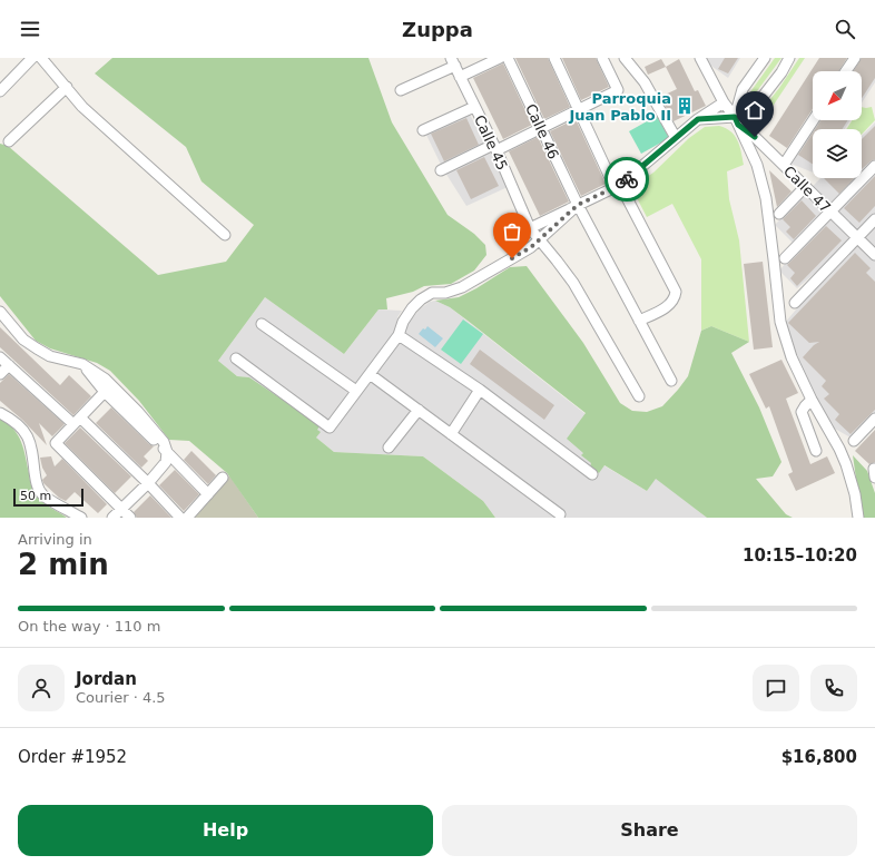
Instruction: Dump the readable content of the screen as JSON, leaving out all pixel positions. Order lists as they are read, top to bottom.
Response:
{
  "streets": {
    "street": ["Calle 46", "Calle 45", "Calle 47"]
  },
  "places": {
    "building": ["Parroquia Juan Pablo II"]
  },
  "scale_bar": "50 m",
  "north": "bottom left",
  "page": {
    "header": "Zuppa",
    "scale": "50 m",
    "heading": ["2 min", "Arriving in", "10:15–10:20"],
    "panel": [
      "Jordan",
      "Courier · 4.5",
      "Order #1952",
      "$16,800"
    ],
    "bar": "On the way · 110 m",
    "buttons": ["Help", "Share"]
  }
}
